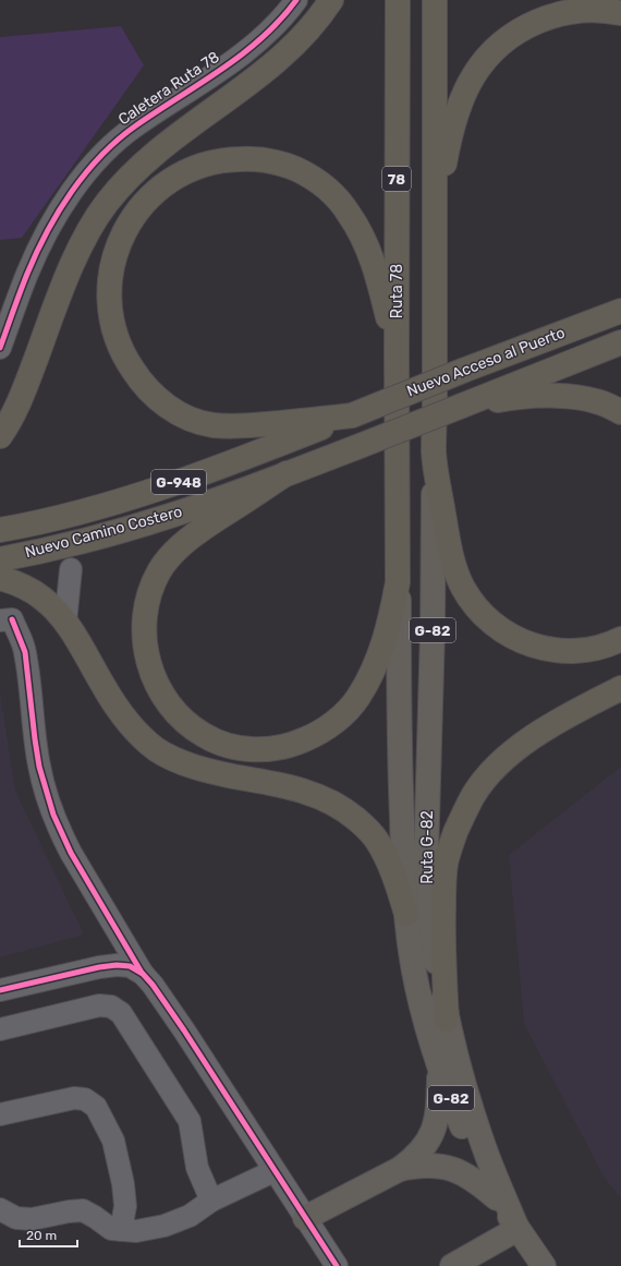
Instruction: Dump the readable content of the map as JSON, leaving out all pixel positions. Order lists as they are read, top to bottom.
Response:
{
  "streets": {
    "highway": [
      "78",
      "Ruta 78",
      "Nuevo Acceso al Puerto",
      "G-948",
      "Nuevo Camino Costero"
    ],
    "main road": ["G-82", "Ruta G-82"],
    "street": ["Caletera Ruta 78"]
  },
  "crossings": [
    ["Ruta 78", "Nuevo Camino Costero"],
    ["Ruta 78", "Ruta G-82"],
    ["Nuevo Acceso al Puerto", "Nuevo Camino Costero"]
  ],
  "scale_bar": "20 m"
}
